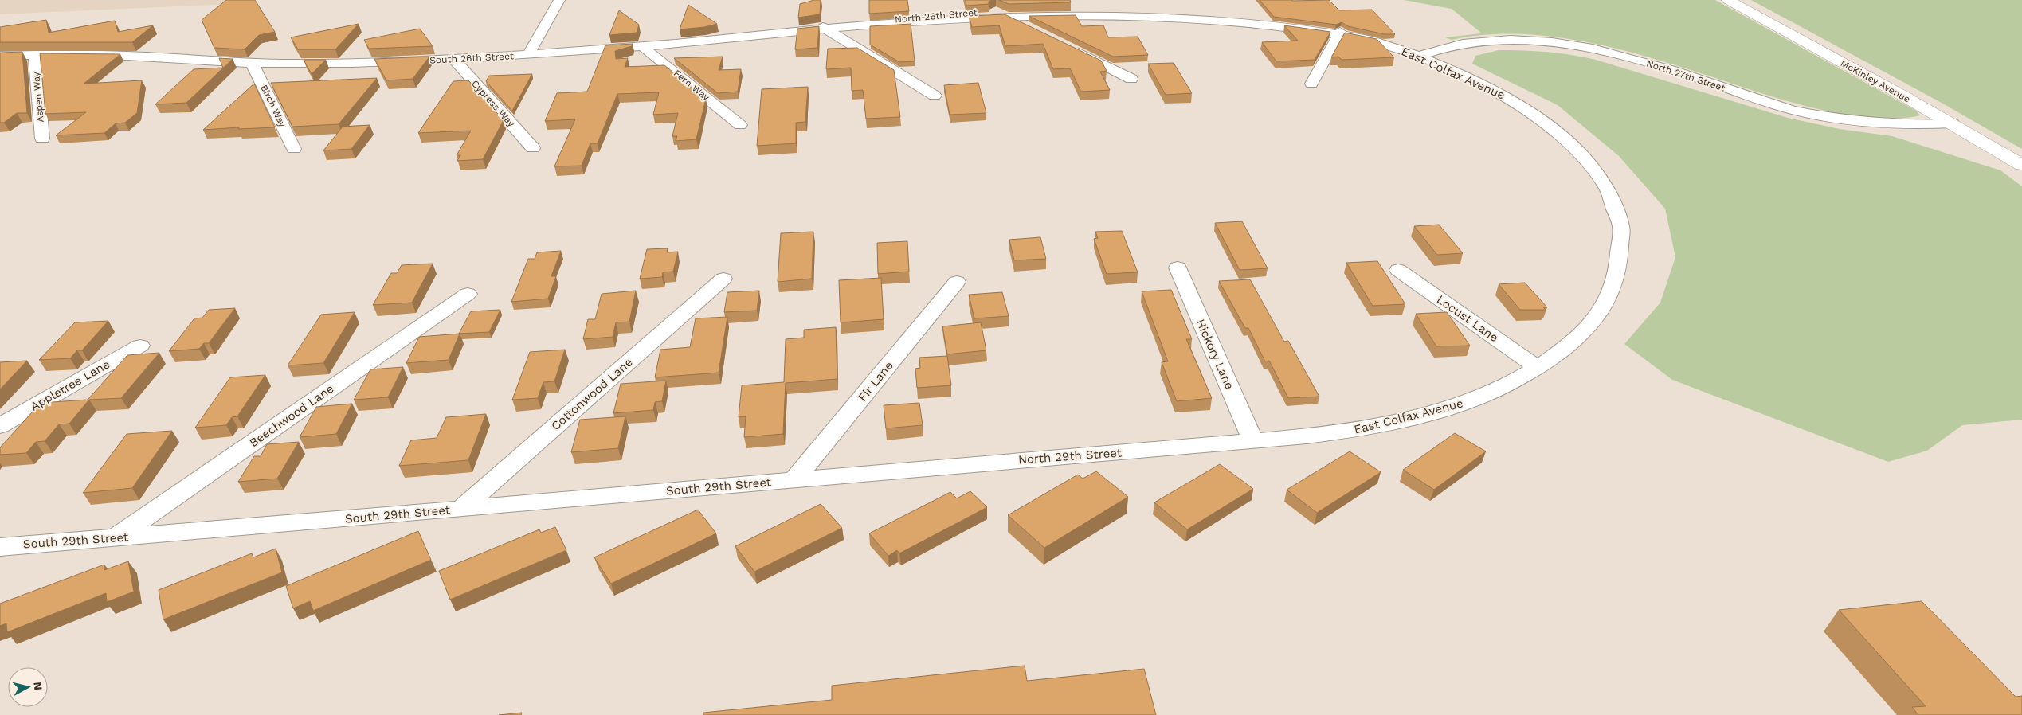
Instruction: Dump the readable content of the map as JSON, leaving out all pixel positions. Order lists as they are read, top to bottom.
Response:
{
  "streets": {
    "main road": ["McKinley Avenue"],
    "street": [
      "North 26th Street",
      "South 26th Street",
      "East Colfax Avenue",
      "North 27th Street",
      "Fern Way",
      "Aspen Way",
      "Cypress Way",
      "Birch Way",
      "Locust Lane",
      "Hickory Lane",
      "Fir Lane",
      "Appletree Lane",
      "Cottonwood Lane",
      "Beechwood Lane",
      "North 29th Street",
      "South 29th Street"
    ]
  },
  "crossings": [
    ["North 26th Street", "South 26th Street"],
    ["North 26th Street", "East Colfax Avenue"],
    ["South 26th Street", "Fern Way"],
    ["South 26th Street", "Aspen Way"],
    ["South 26th Street", "Cypress Way"],
    ["South 26th Street", "Birch Way"],
    ["East Colfax Avenue", "North 27th Street"],
    ["East Colfax Avenue", "Locust Lane"],
    ["East Colfax Avenue", "North 29th Street"],
    ["North 27th Street", "McKinley Avenue"],
    ["Hickory Lane", "North 29th Street"],
    ["Fir Lane", "North 29th Street"],
    ["Fir Lane", "South 29th Street"],
    ["Cottonwood Lane", "South 29th Street"],
    ["Beechwood Lane", "South 29th Street"],
    ["North 29th Street", "South 29th Street"]
  ],
  "north": "right"
}
